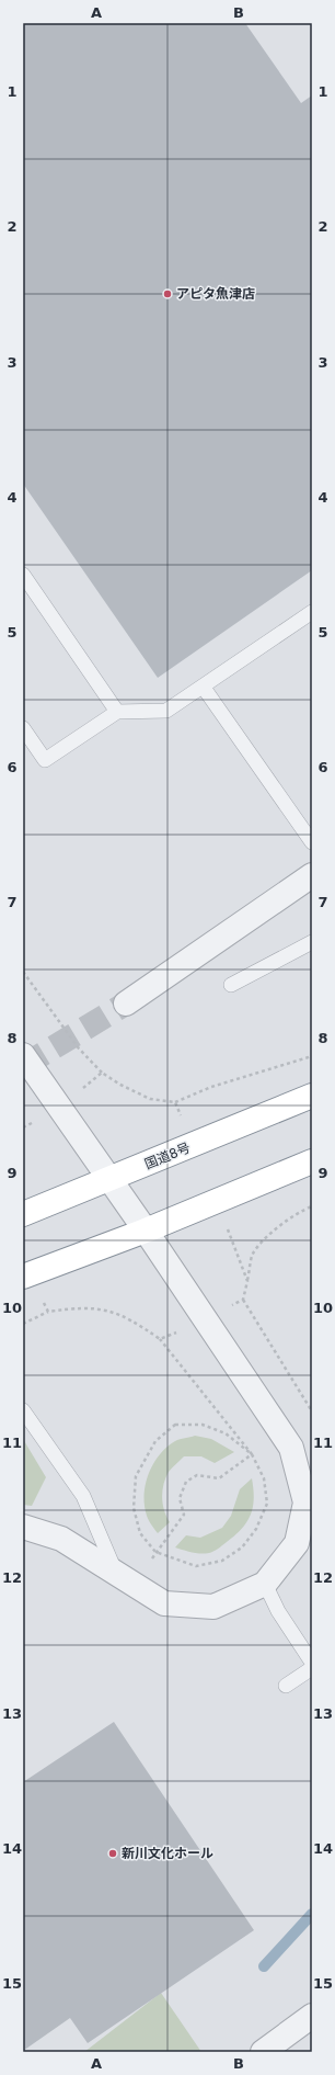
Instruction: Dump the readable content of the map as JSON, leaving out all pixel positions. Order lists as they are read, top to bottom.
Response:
{
  "streets": {
    "highway": ["国道8号"]
  },
  "places": ["アピタ魚津店", "新川文化ホール"],
  "grid": {
    "columns": ["A", "B"],
    "rows": [
      "1",
      "2",
      "3",
      "4",
      "5",
      "6",
      "7",
      "8",
      "9",
      "10",
      "11",
      "12",
      "13",
      "14",
      "15"
    ]
  }
}
